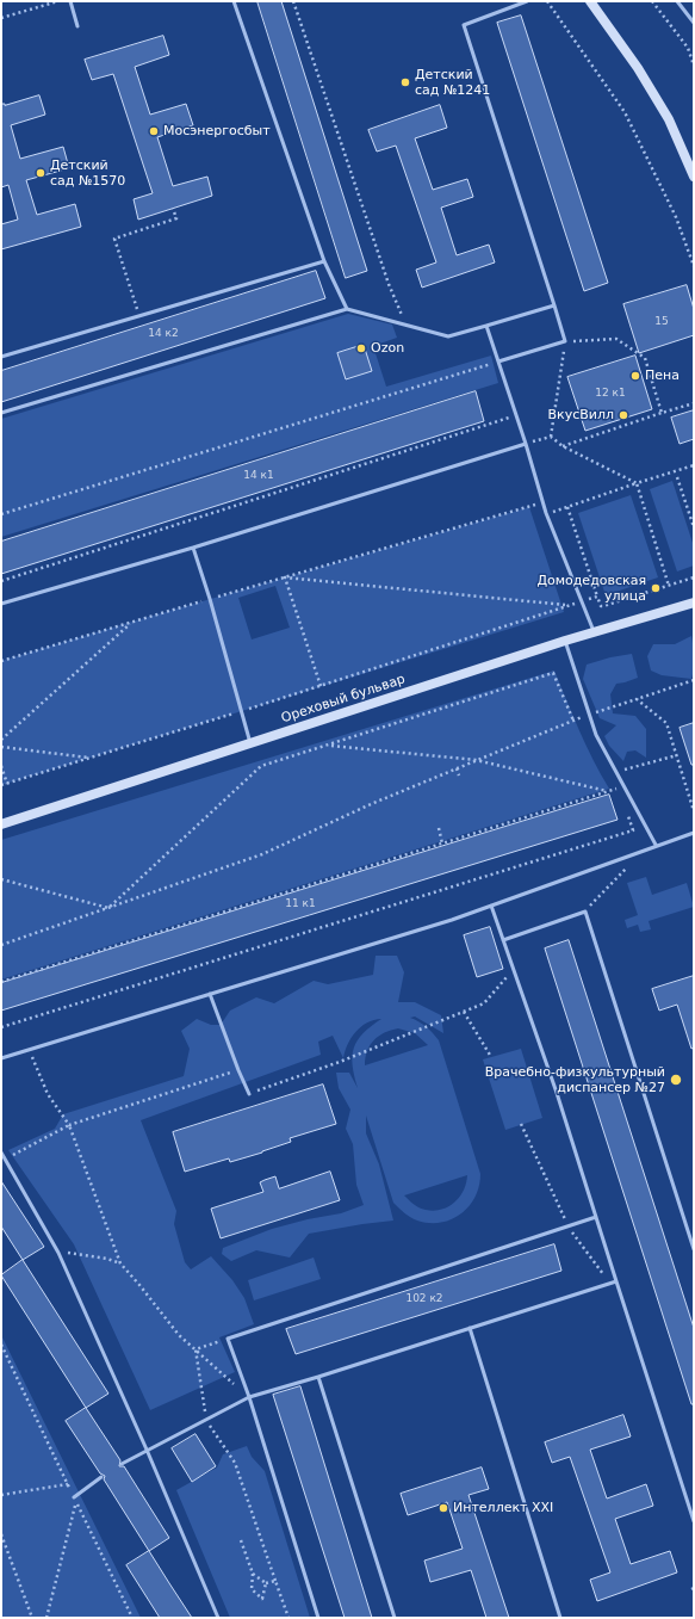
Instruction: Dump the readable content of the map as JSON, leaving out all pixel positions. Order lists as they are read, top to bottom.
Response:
{
  "streets": {
    "main road": ["Ореховый бульвар"]
  },
  "places": [
    "Детский сад №1241",
    "Мосэнергосбыт",
    "Детский сад №1570",
    "Ozon",
    "Пена",
    "ВкусВилл",
    "Домодедовская улица",
    "Врачебно-физкультурный диспансер №27",
    "Интеллект XXI"
  ],
  "house_numbers": [
    "15",
    "14 к2",
    "12 к1",
    "14 к1",
    "11 к1",
    "102 к2"
  ]
}
